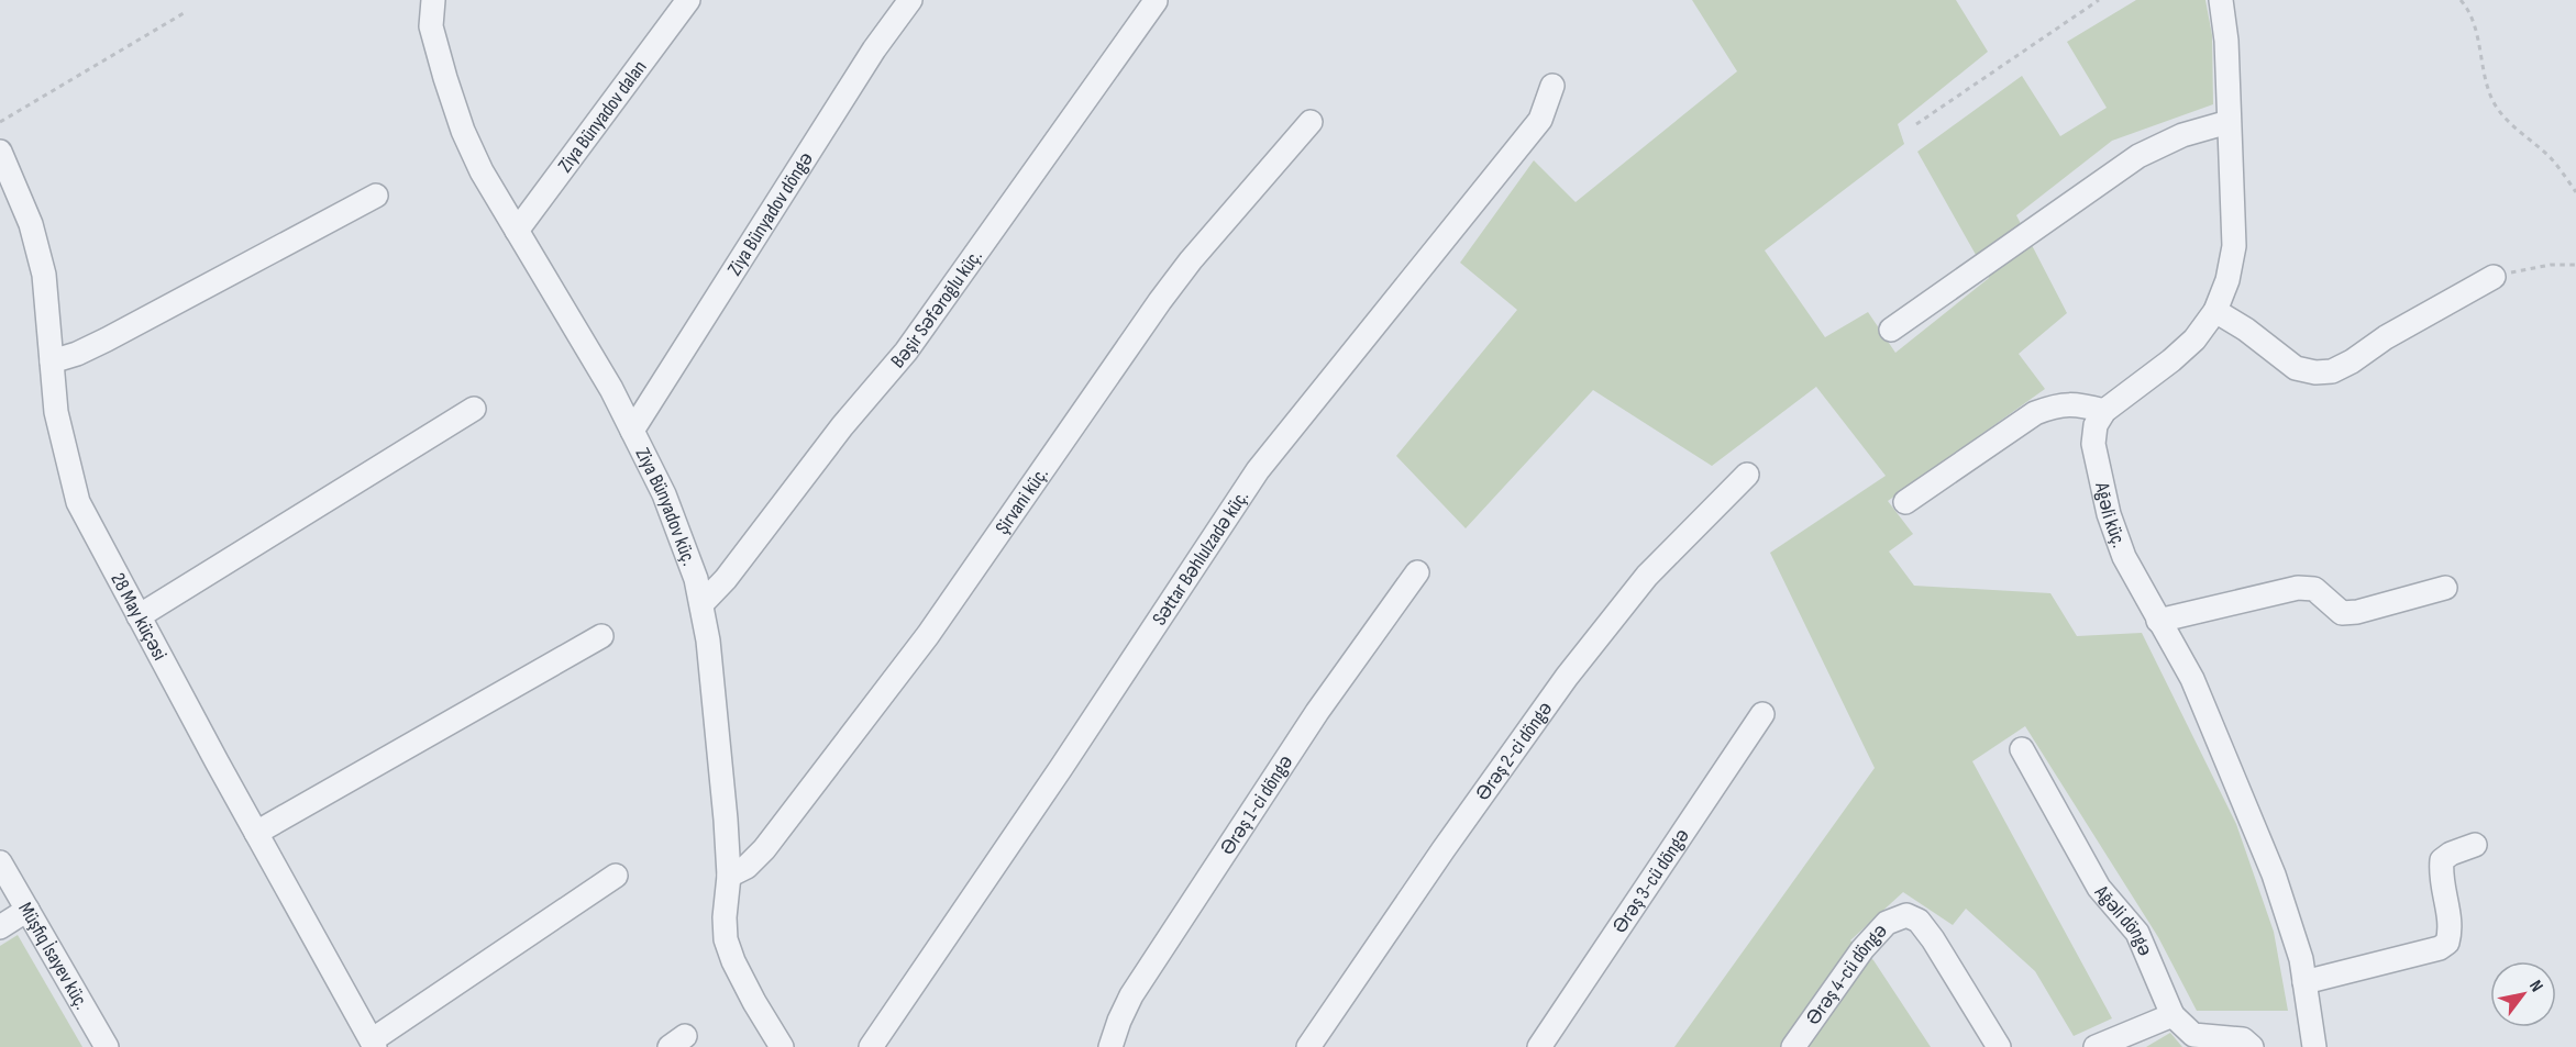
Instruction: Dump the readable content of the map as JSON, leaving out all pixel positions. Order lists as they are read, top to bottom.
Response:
{
  "streets": {
    "street": [
      "Ziya Bünyadov dalan",
      "Ziya Bünyadov döngə",
      "Bəşir Səfəroğlu küç.",
      "Şirvani küç.",
      "Ziya Bünyadov küç.",
      "Ağəli küç.",
      "Səttar Bəhlulzadə küç.",
      "28 May küçəsi",
      "Ərəş 2-ci döngə",
      "Ərəş 1-ci döngə",
      "Ərəş 3-cü döngə",
      "Ağəli döngə",
      "Müşfiq İsayev küç.",
      "Ərəş 4-cü döngə"
    ]
  },
  "crossings": [
    ["Ziya Bünyadov dalan", "Ziya Bünyadov küç."],
    ["Ziya Bünyadov döngə", "Ziya Bünyadov küç."],
    ["Bəşir Səfəroğlu küç.", "Ziya Bünyadov küç."],
    ["Şirvani küç.", "Ziya Bünyadov küç."]
  ],
  "north": "top right"
}
